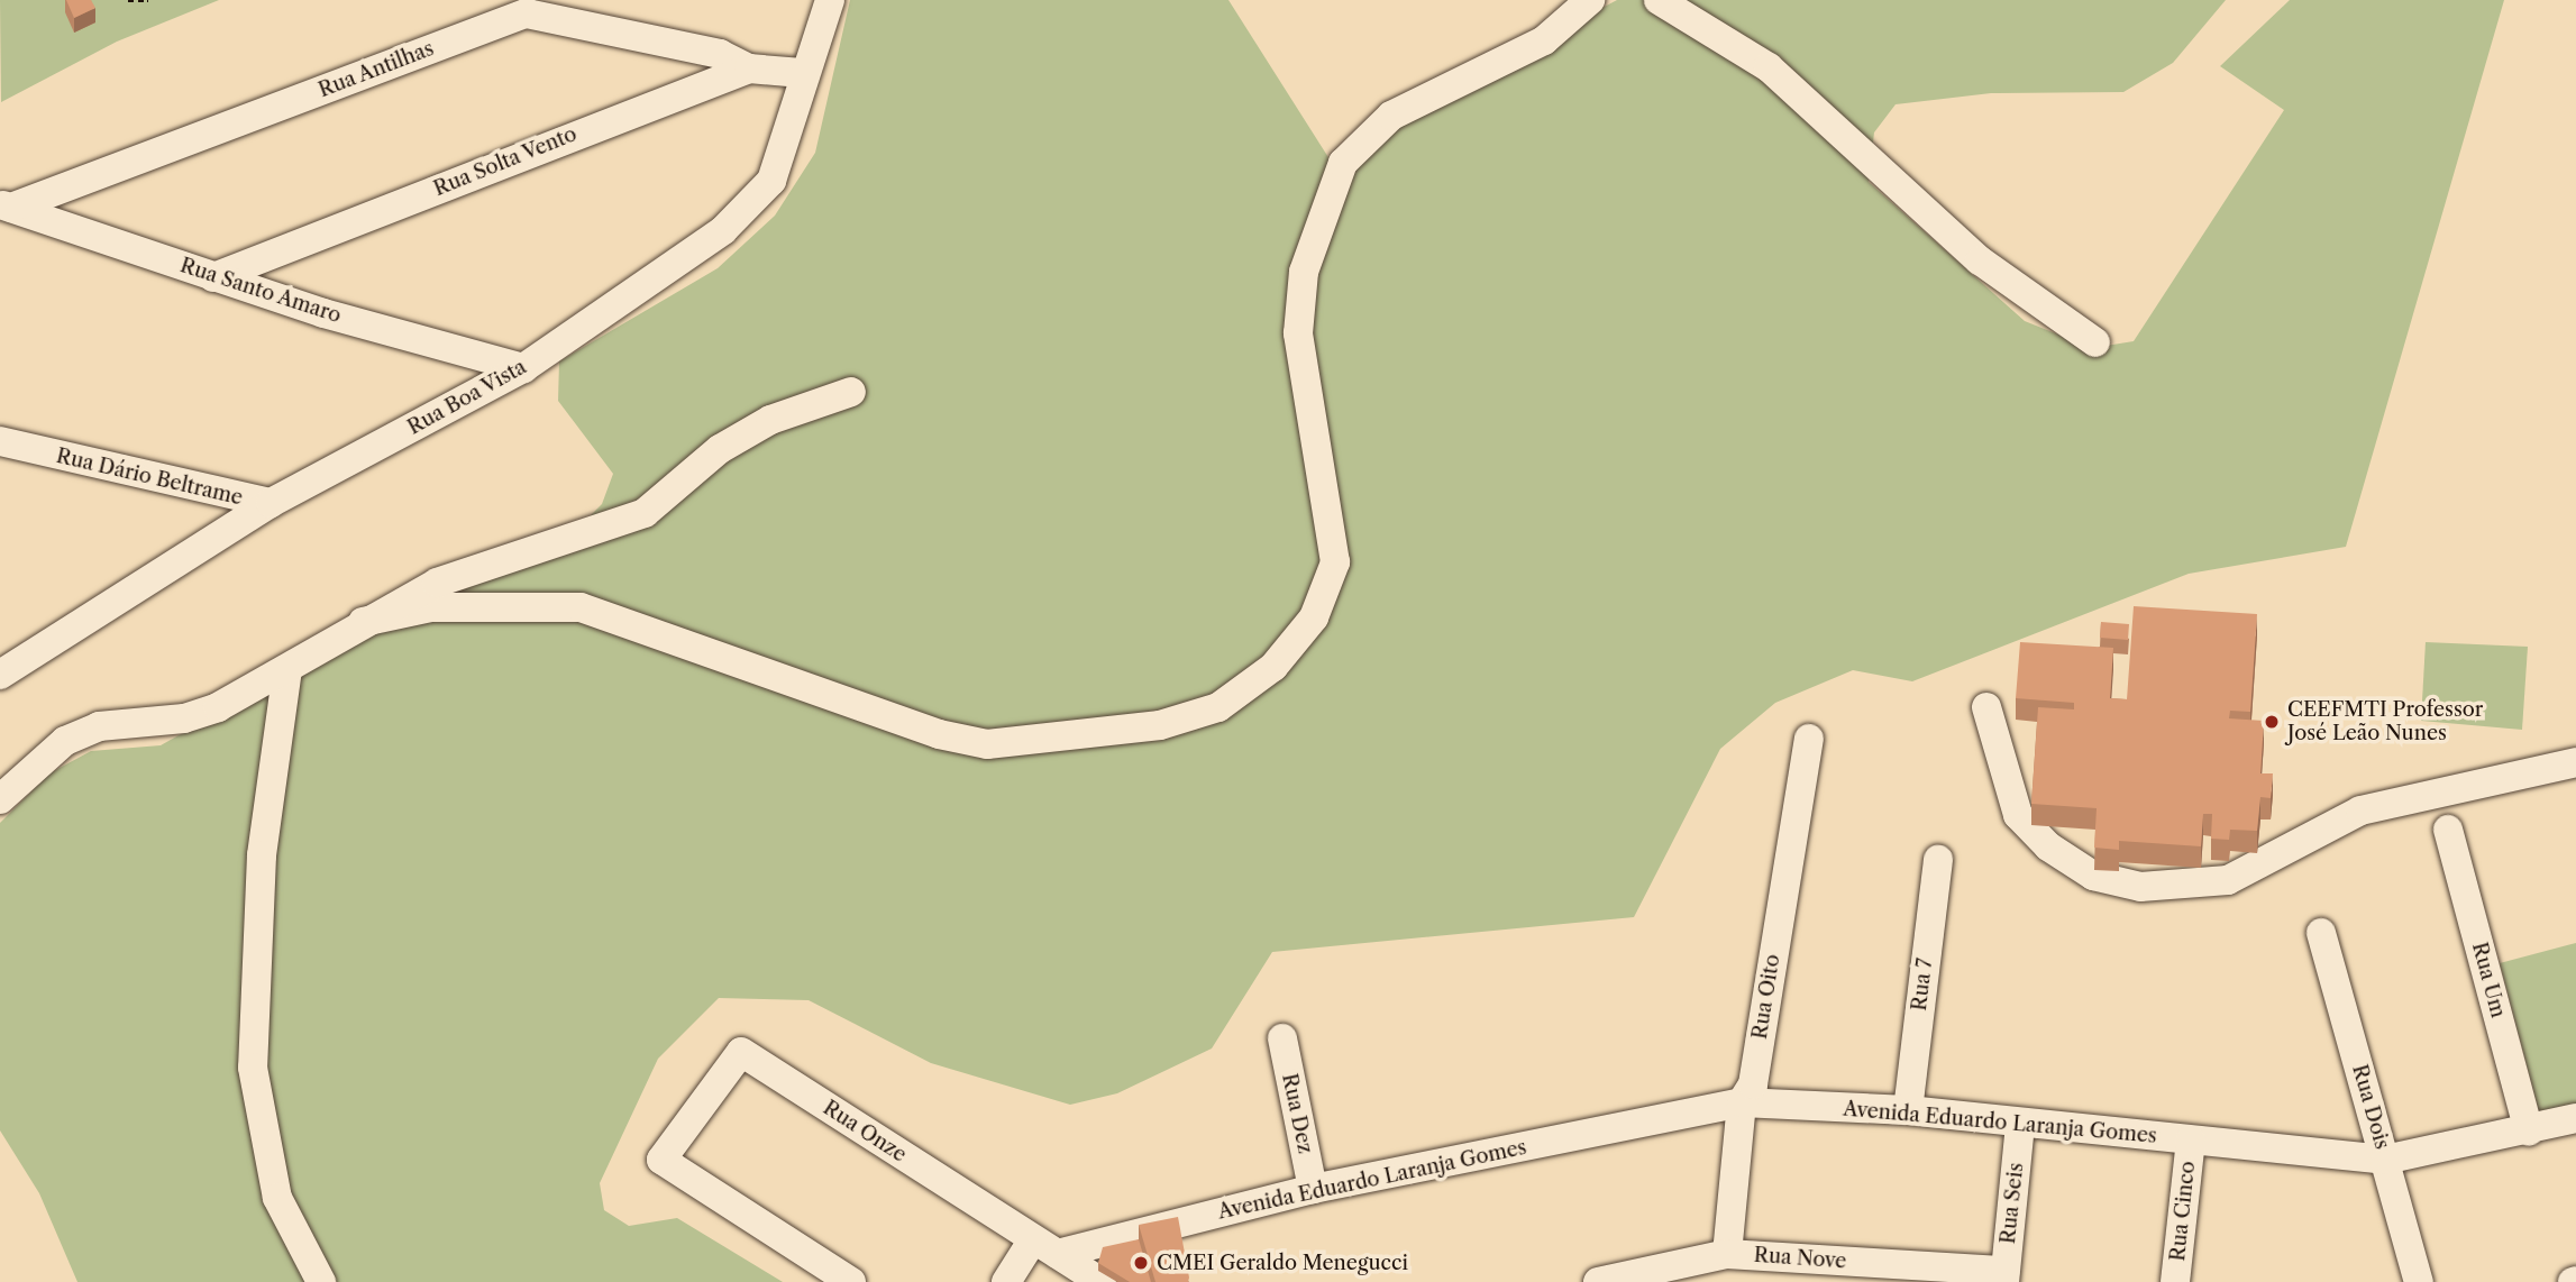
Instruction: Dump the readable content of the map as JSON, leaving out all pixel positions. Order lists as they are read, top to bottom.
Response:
{
  "streets": {
    "street": [
      "Rua Antilhas",
      "Rua Solta Vento",
      "Rua Santo Amaro",
      "Rua Boa Vista",
      "Rua Dário Beltrame",
      "Rua Um",
      "Rua 7",
      "Rua Oito",
      "Rua Dois",
      "Rua Dez",
      "Avenida Eduardo Laranja Gomes",
      "Rua Onze",
      "Rua Seis",
      "Rua Cinco",
      "Rua Nove"
    ]
  },
  "crossings": [
    ["Rua Antilhas", "Rua Solta Vento"],
    ["Rua Antilhas", "Rua Santo Amaro"],
    ["Rua Solta Vento", "Rua Santo Amaro"],
    ["Rua Solta Vento", "Rua Boa Vista"],
    ["Rua Santo Amaro", "Rua Boa Vista"],
    ["Rua Boa Vista", "Rua Dário Beltrame"],
    ["Rua Um", "Avenida Eduardo Laranja Gomes"],
    ["Rua 7", "Avenida Eduardo Laranja Gomes"],
    ["Rua Oito", "Avenida Eduardo Laranja Gomes"],
    ["Rua Oito", "Rua Nove"],
    ["Rua Dois", "Avenida Eduardo Laranja Gomes"],
    ["Rua Dez", "Avenida Eduardo Laranja Gomes"],
    ["Avenida Eduardo Laranja Gomes", "Rua Onze"],
    ["Avenida Eduardo Laranja Gomes", "Rua Seis"],
    ["Avenida Eduardo Laranja Gomes", "Rua Cinco"],
    ["Rua Seis", "Rua Nove"]
  ],
  "places": ["CEEFMTI Professor José Leão Nunes", "CMEI Geraldo Menegucci"]
}
